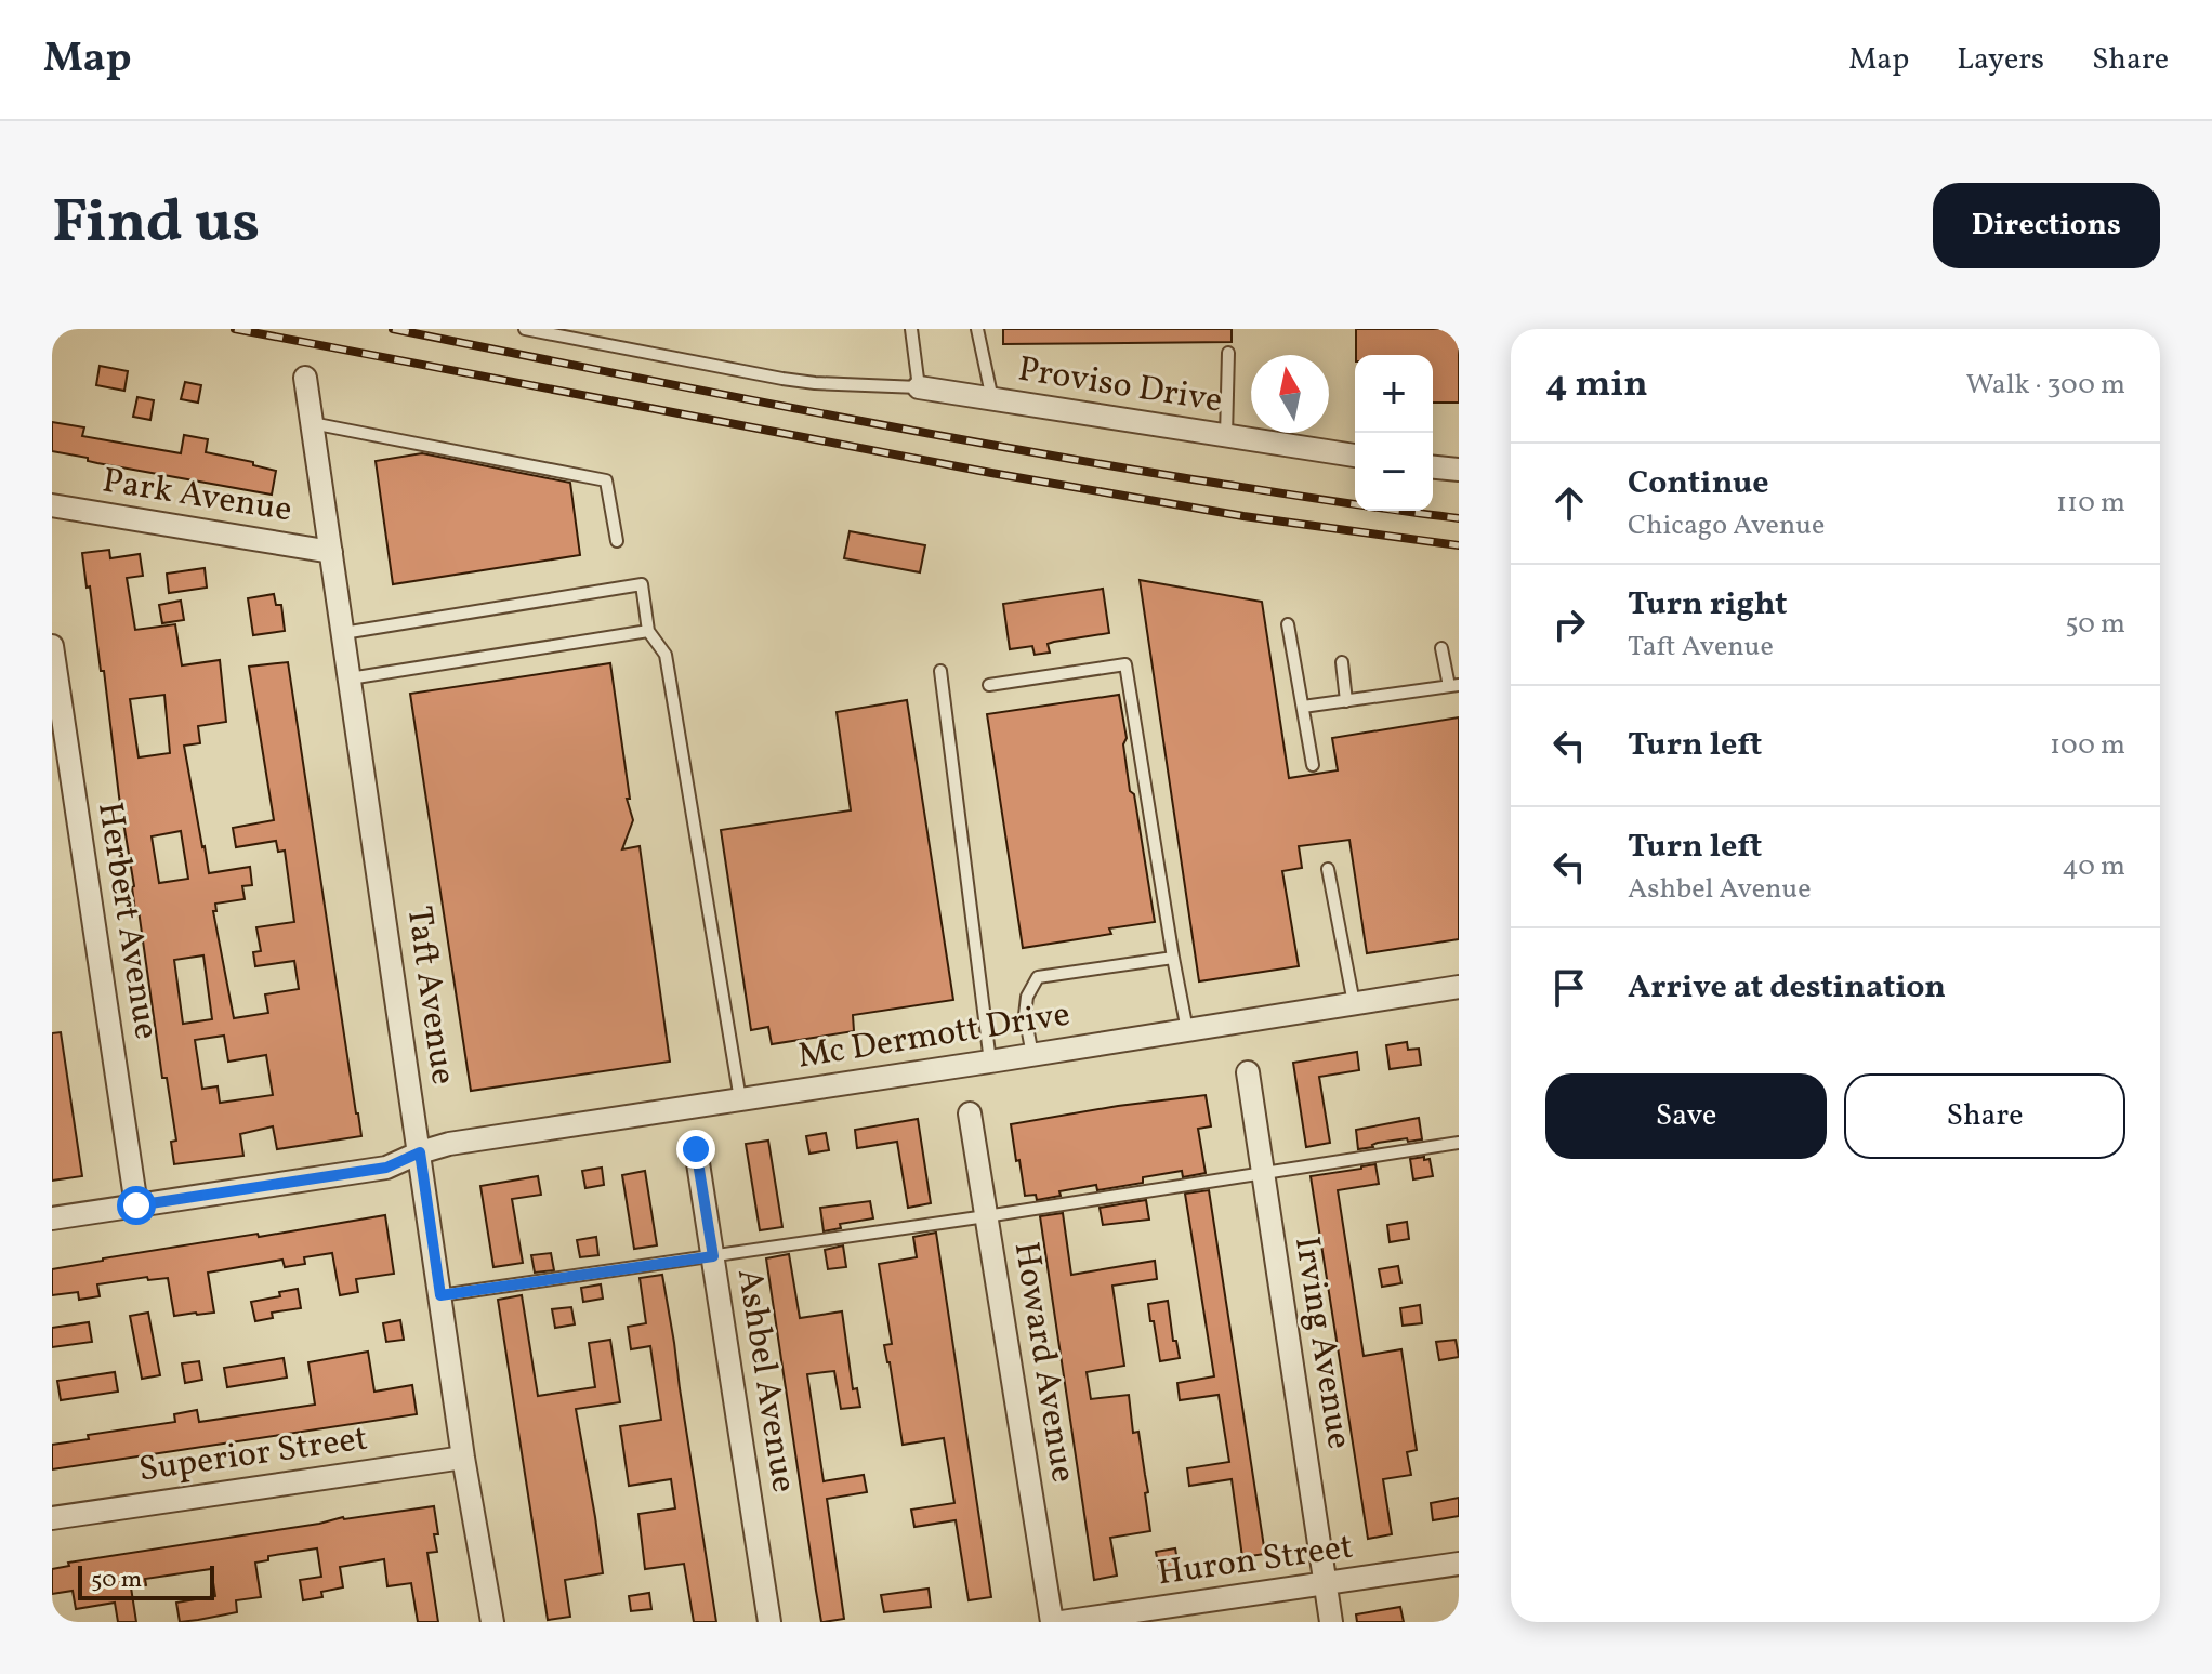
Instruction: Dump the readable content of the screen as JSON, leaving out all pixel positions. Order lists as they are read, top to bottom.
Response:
{
  "streets": {
    "street": [
      "Proviso Drive",
      "Park Avenue",
      "Herbert Avenue",
      "Taft Avenue",
      "Mc Dermott Drive",
      "Irving Avenue",
      "Howard Avenue",
      "Ashbel Avenue",
      "Superior Street",
      "Huron Street"
    ]
  },
  "crossings": [
    ["Park Avenue", "Taft Avenue"],
    ["Herbert Avenue", "Mc Dermott Drive"],
    ["Taft Avenue", "Mc Dermott Drive"],
    ["Taft Avenue", "Superior Street"],
    ["Irving Avenue", "Huron Street"]
  ],
  "scale_bar": "50 m",
  "north": "top",
  "page": {
    "header": "Map",
    "nav": ["Map", "Layers", "Share"],
    "title": "Find us",
    "buttons": [
      "Directions",
      ["Save", "Share"]
    ],
    "heading": ["4 min", "Walk · 300 m"],
    "map_buttons": ["+", "−"],
    "list": [
      ["Continue", "Chicago Avenue", "110 m"],
      ["Turn right", "Taft Avenue", "50 m"],
      ["Turn left", "100 m"],
      ["Turn left", "Ashbel Avenue", "40 m"],
      "Arrive at destination"
    ],
    "scale": "50 m"
  }
}
